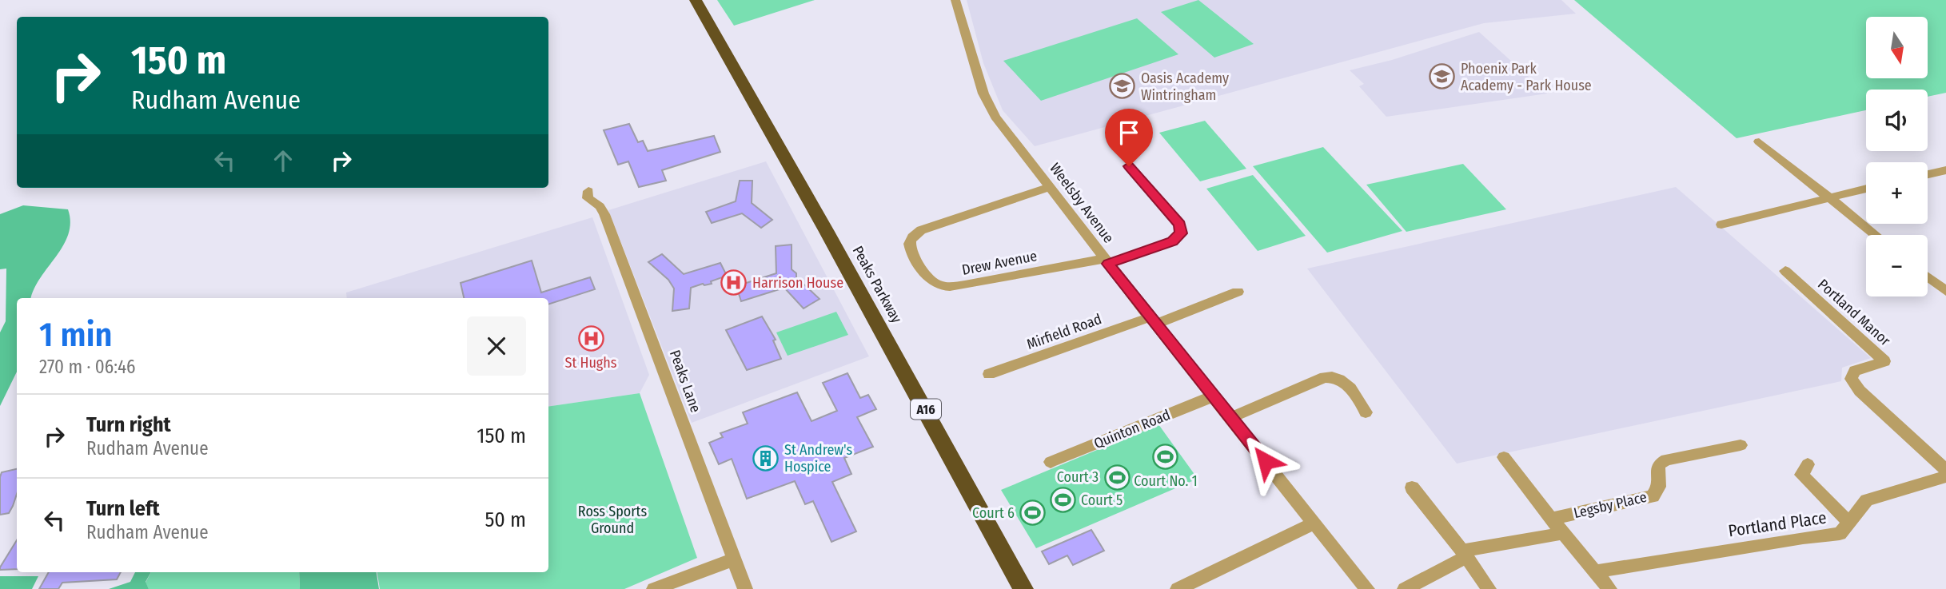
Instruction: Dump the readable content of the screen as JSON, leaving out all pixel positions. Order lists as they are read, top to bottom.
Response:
{
  "streets": {
    "highway": ["Peaks Parkway", "A16"],
    "street": [
      "Weelsby Avenue",
      "Drew Avenue",
      "Portland Manor",
      "Mirfield Road",
      "Peaks Lane",
      "Quinton Road",
      "Legsby Place",
      "Portland Place"
    ]
  },
  "crossings": [
    ["Weelsby Avenue", "Drew Avenue"],
    ["Weelsby Avenue", "Mirfield Road"],
    ["Weelsby Avenue", "Quinton Road"]
  ],
  "parks": ["Ross Sports Ground"],
  "places": {
    "school or university": ["Phoenix Park Academy - Park House", "Oasis Academy Wintringham"],
    "hospital": ["Harrison House", "St Hughs"],
    "sports": [
      "Court No. 1",
      "Court 3",
      "Court 5",
      "Court 6"
    ],
    "building": ["St Andrew's Hospice"]
  },
  "north": "bottom",
  "page": {
    "map_buttons": ["+", "−"],
    "turn": ["150 m", "Rudham Avenue"],
    "heading": ["1 min", "270 m · 06:46"],
    "list": [
      {
        "name": "Turn right",
        "note": "Rudham Avenue",
        "value": "150 m"
      },
      {
        "name": "Turn left",
        "note": "Rudham Avenue",
        "value": "50 m"
      }
    ]
  }
}
